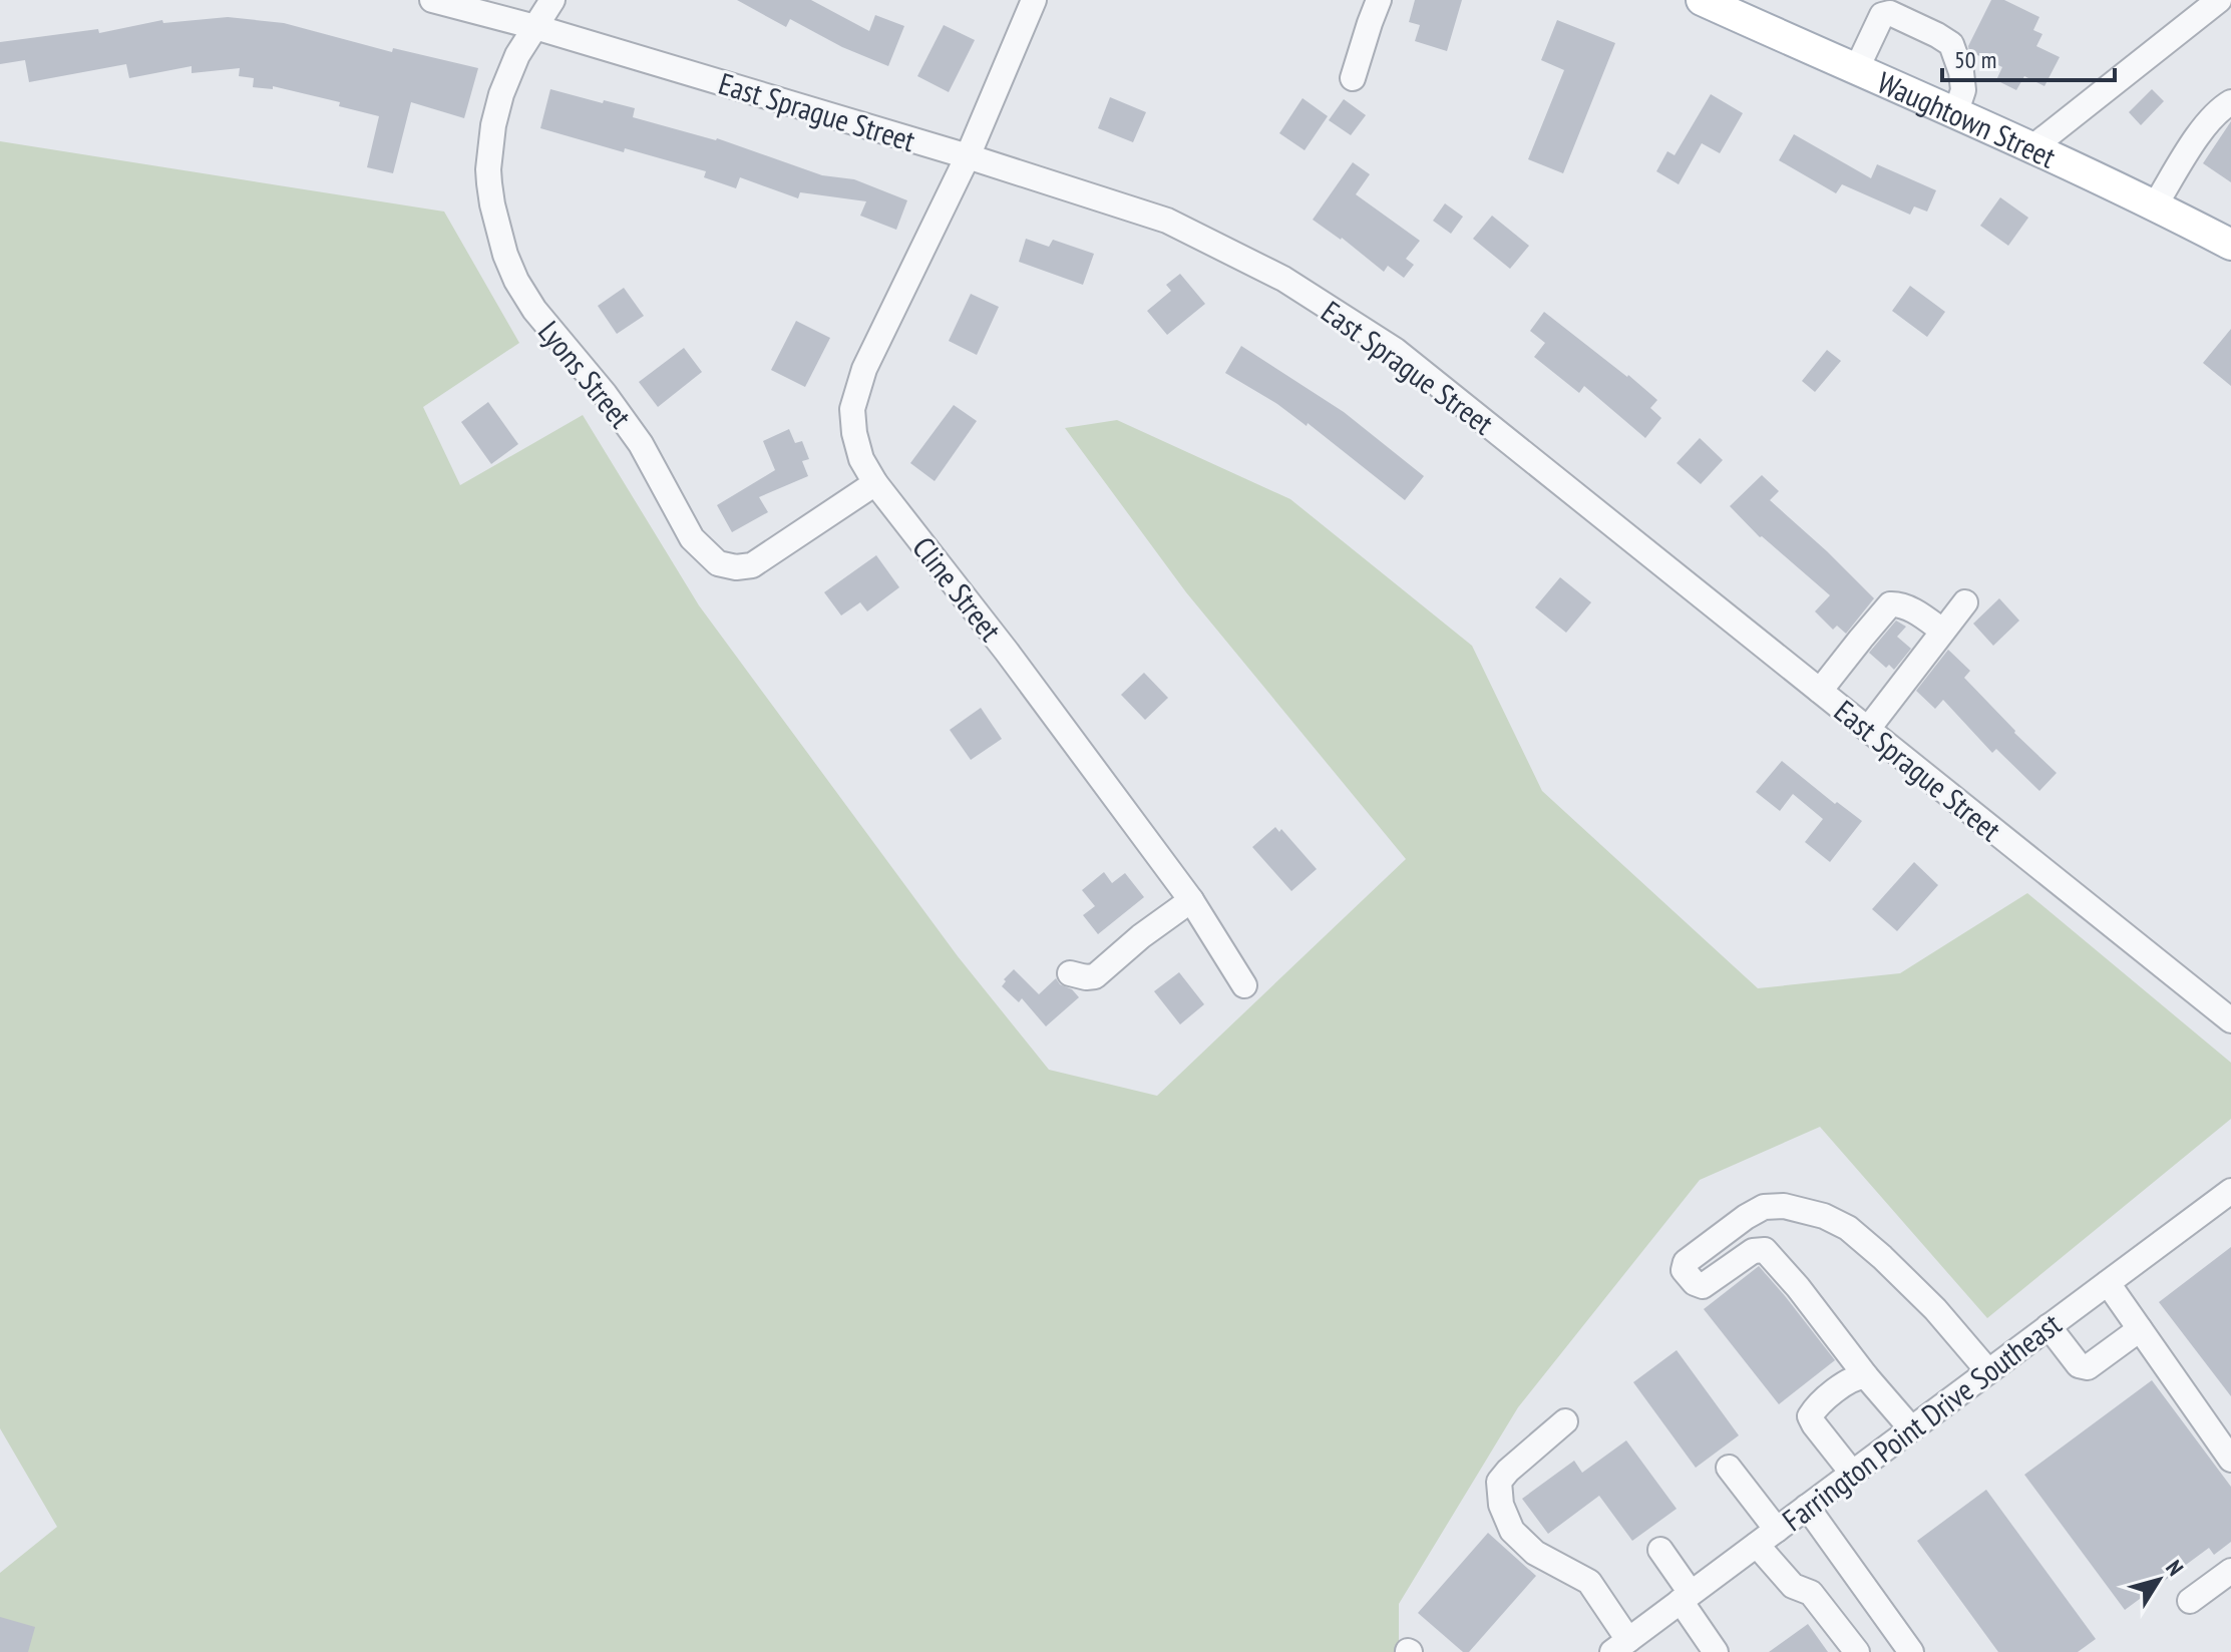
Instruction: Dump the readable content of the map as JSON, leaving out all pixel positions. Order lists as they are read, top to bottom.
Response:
{
  "streets": {
    "main road": ["Waughtown Street"],
    "street": [
      "East Sprague Street",
      "Lyons Street",
      "Cline Street",
      "Farrington Point Drive Southeast"
    ]
  },
  "crossings": [
    ["East Sprague Street", "Lyons Street"],
    ["East Sprague Street", "Cline Street"],
    ["Lyons Street", "Cline Street"]
  ],
  "scale_bar": "50 m",
  "north": "top right"
}
